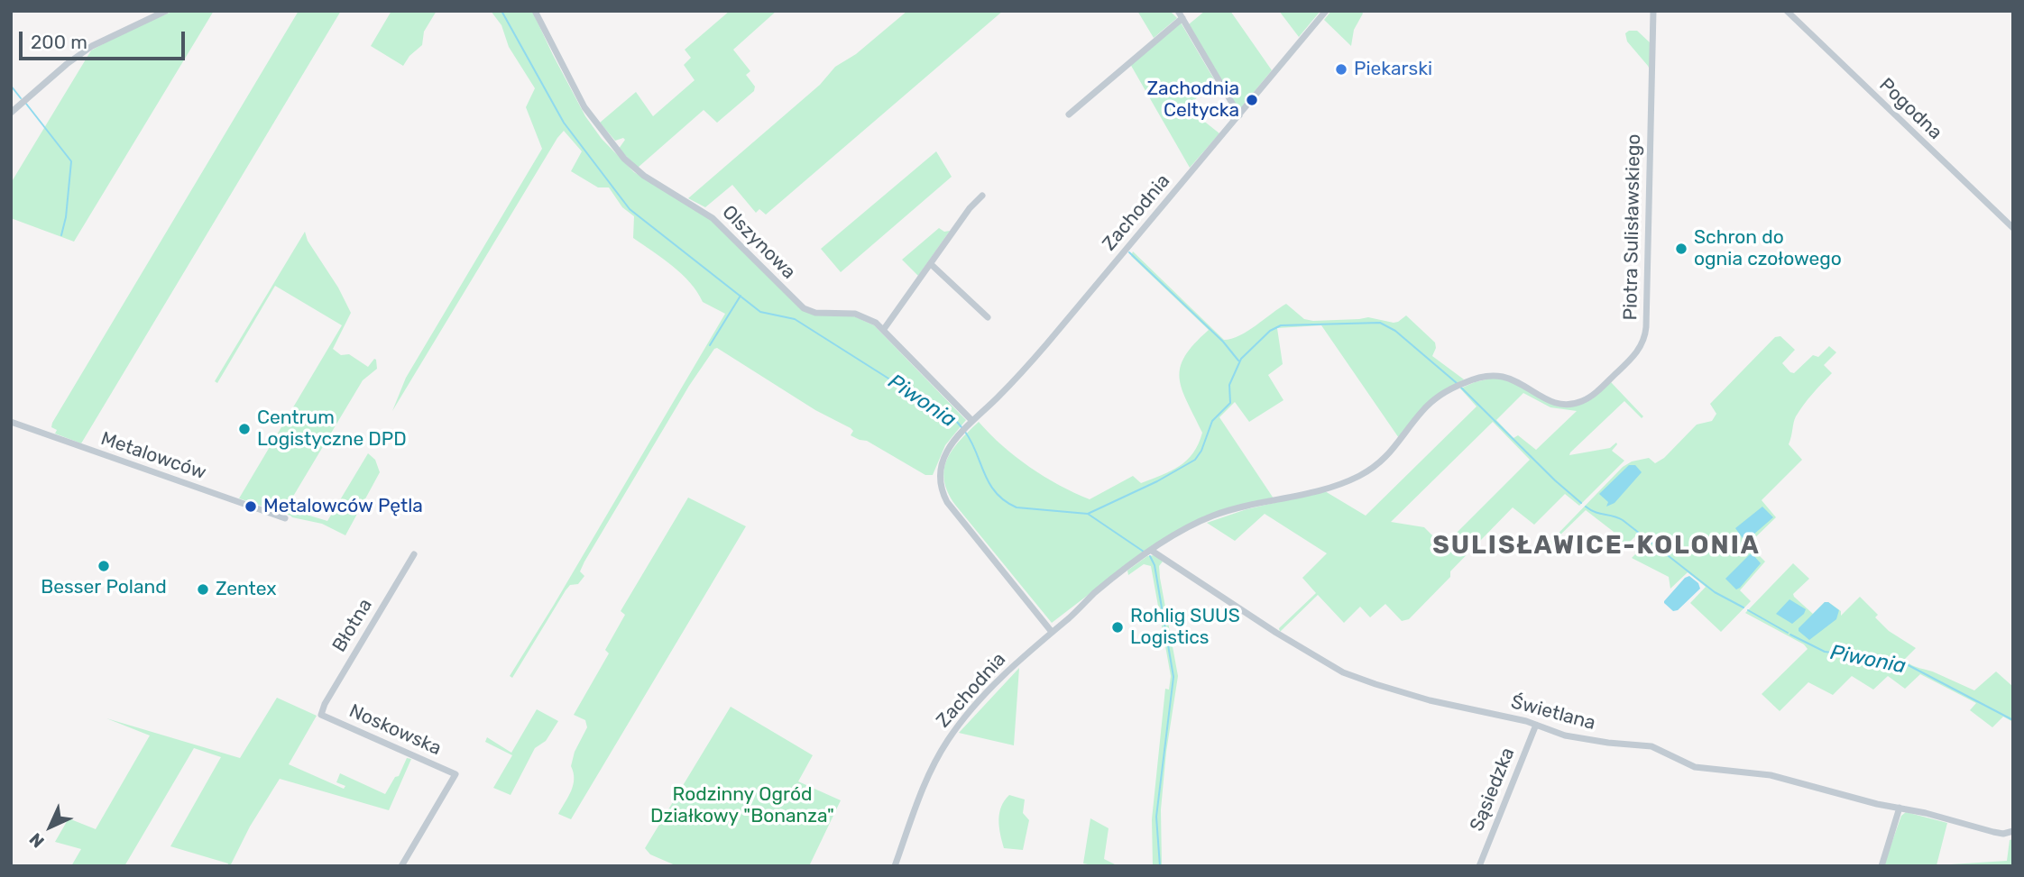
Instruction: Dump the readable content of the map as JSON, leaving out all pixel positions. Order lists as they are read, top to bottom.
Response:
{
  "streets": {
    "street": [
      "Pogodna",
      "Zachodnia",
      "Piotra Sulisławskiego",
      "Olszynowa",
      "Metalowców",
      "Błotna",
      "Świetlana",
      "Noskowska",
      "Sąsiedzka"
    ]
  },
  "crossings": [
    ["Zachodnia", "Piotra Sulisławskiego"],
    ["Zachodnia", "Olszynowa"],
    ["Piotra Sulisławskiego", "Świetlana"],
    ["Błotna", "Noskowska"],
    ["Świetlana", "Sąsiedzka"]
  ],
  "districts": ["SULISŁAWICE-KOLONIA"],
  "water": ["Piwonia"],
  "parks": ["Rodzinny Ogród Działkowy \"Bonanza\""],
  "places": [
    "Piekarski",
    "Zachodnia Celtycka",
    "Schron do ognia czołowego",
    "Centrum Logistyczne DPD",
    "Metalowców Pętla",
    "Besser Poland",
    "Zentex",
    "Rohlig SUUS Logistics"
  ],
  "scale_bar": "200 m",
  "north": "bottom left"
}
